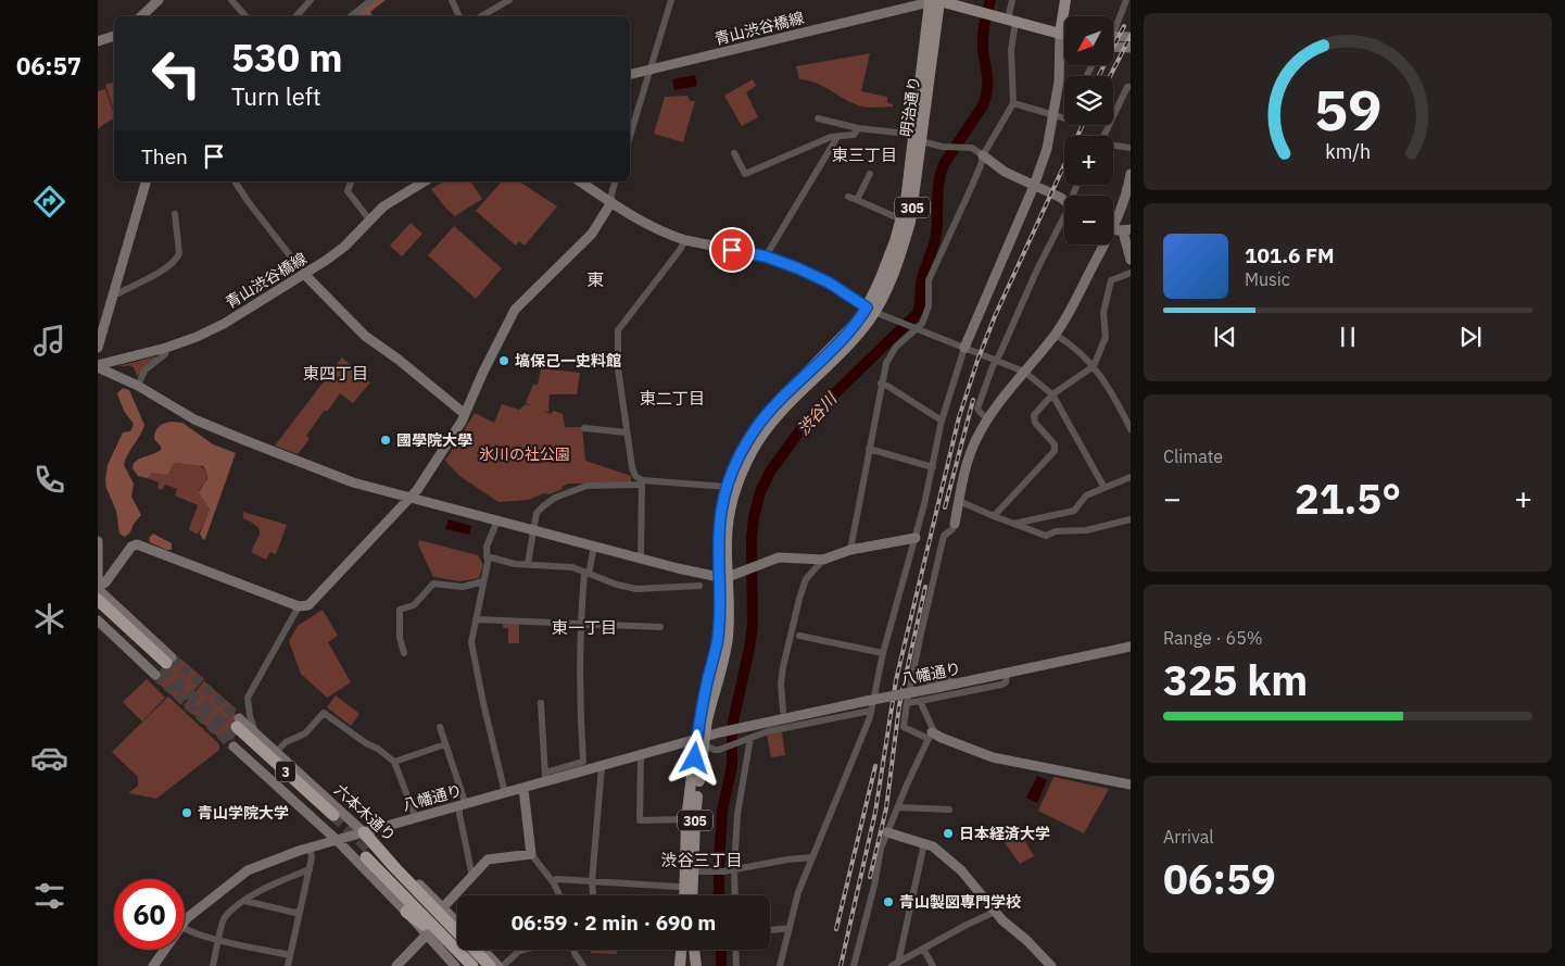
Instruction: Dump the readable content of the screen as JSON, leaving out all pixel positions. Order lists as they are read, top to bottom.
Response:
{
  "streets": {
    "highway": ["3"],
    "main road": ["明治通り", "305"],
    "street": ["青山渋谷橋線", "八幡通り", "六本木通り"]
  },
  "crossings": [
    ["青山渋谷橋線", "明治通り"],
    ["明治通り", "八幡通り"],
    ["八幡通り", "六本木通り"],
    ["3", "六本木通り"]
  ],
  "districts": [
    "東三丁目",
    "東",
    "東四丁目",
    "東二丁目",
    "東一丁目",
    "渋谷三丁目"
  ],
  "water": ["渋谷川"],
  "parks": ["氷川の社公園"],
  "places": [
    "塙保己一史料館",
    "國學院大學",
    "青山学院大学",
    "日本経済大学",
    "青山製図専門学校"
  ],
  "north": "bottom left",
  "page": {
    "tabs": "06:57",
    "map_buttons": ["+", "−"],
    "turn": ["530 m", "Turn left"],
    "then": "Then",
    "song": ["101.6 FM", "Music"],
    "tile": [
      "Climate",
      ["Range · 65%", "325 km"],
      ["Arrival", "06:59"]
    ],
    "heat": ["−", "21.5°", "+"],
    "limit": "60",
    "trip": "06:59 · 2 min · 690 m",
    "gauge": ["59", "km/h"]
  }
}
